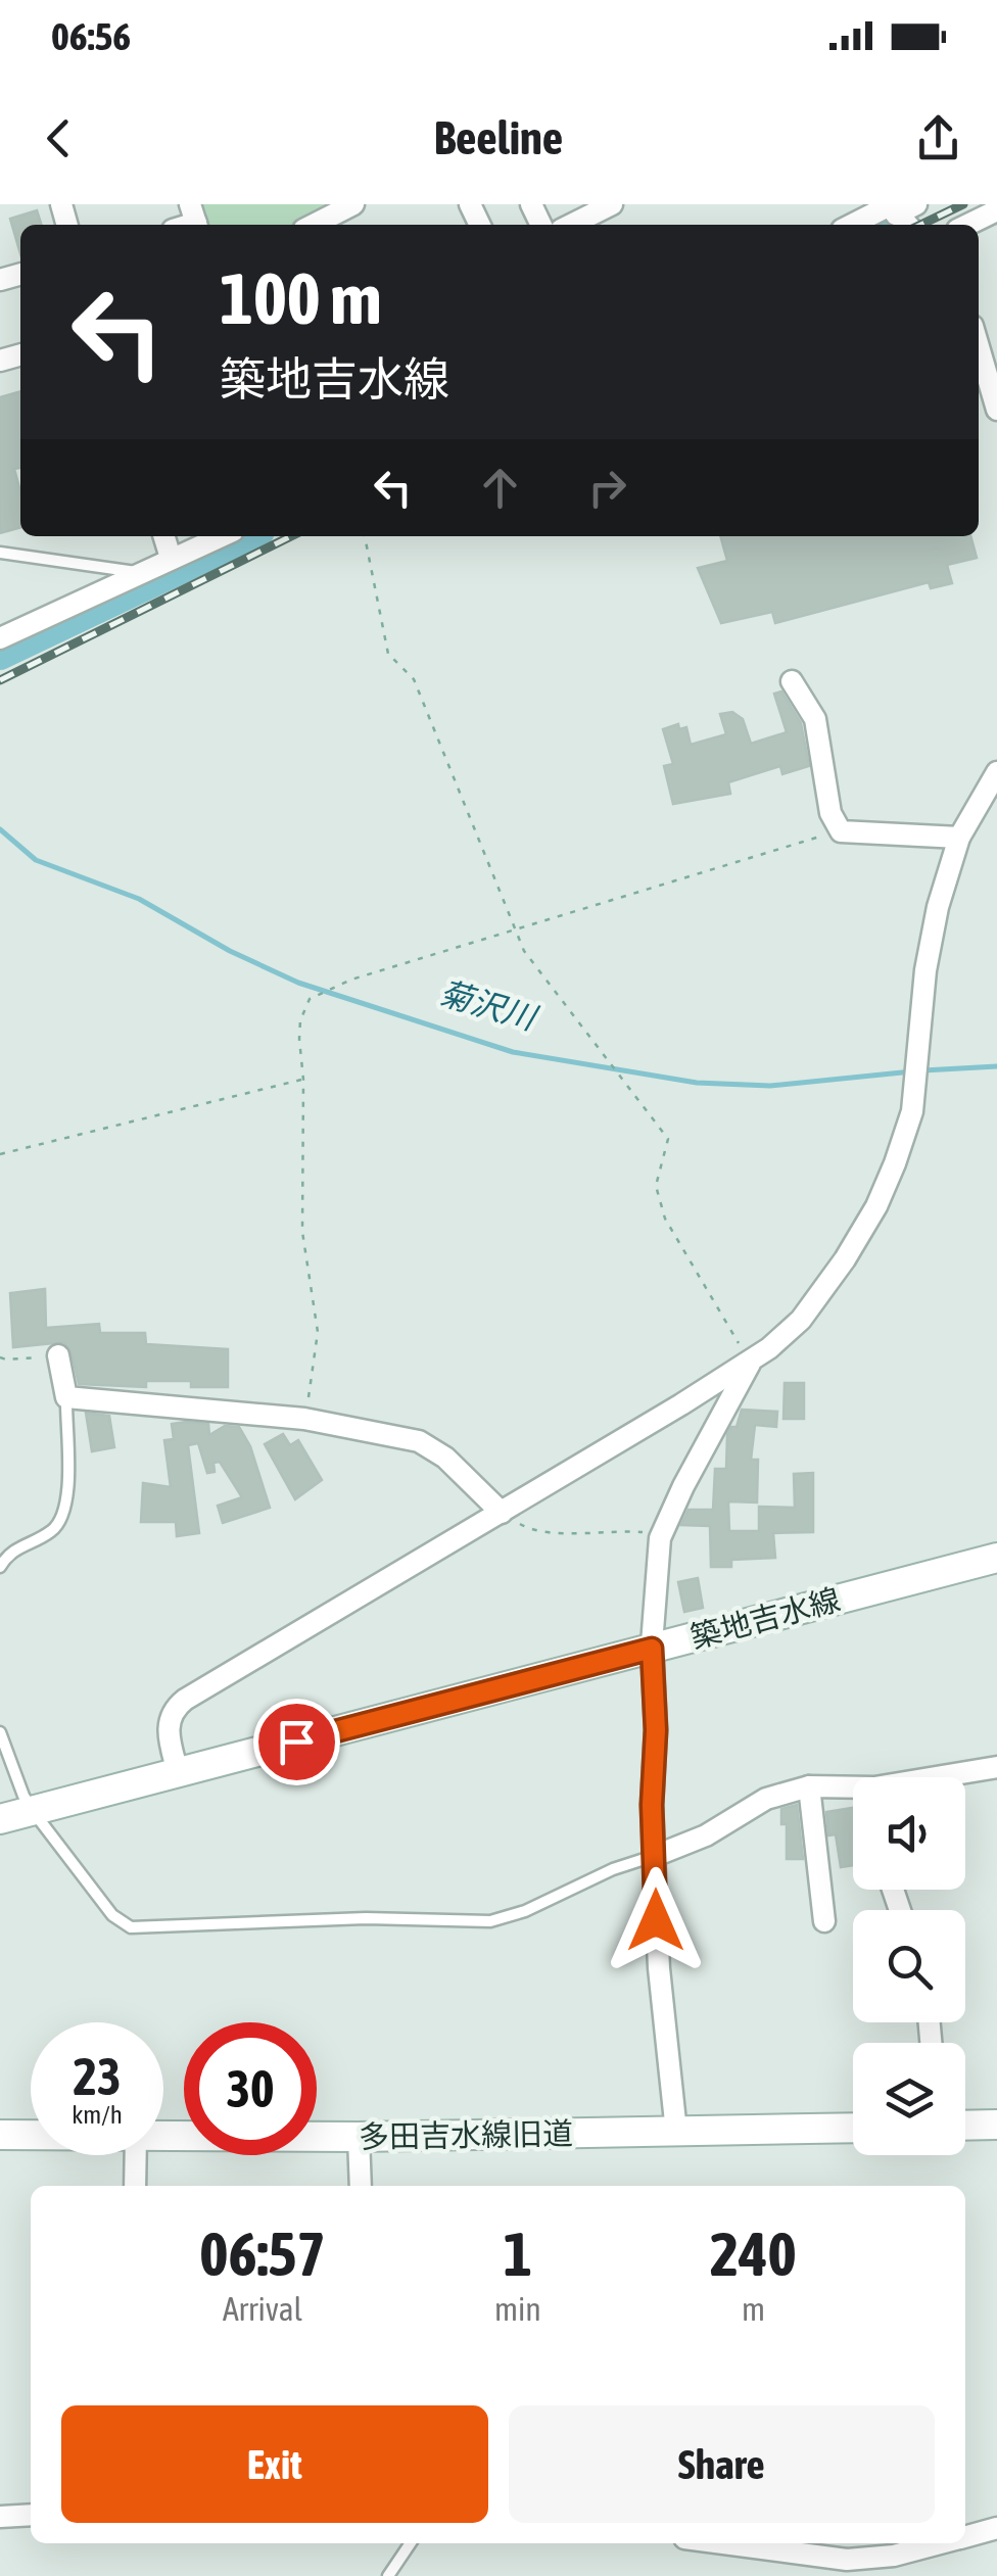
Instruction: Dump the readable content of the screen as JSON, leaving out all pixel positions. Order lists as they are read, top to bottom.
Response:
{
  "streets": {
    "main road": ["築地吉水線", "多田吉水線旧道"]
  },
  "water": ["菊沢川"],
  "page": {
    "status": "06:56",
    "header": "Beeline",
    "turn": ["100 m", "築地吉水線"],
    "speed": "23 km/h",
    "limit": "30",
    "eta": [
      "06:57",
      "Arrival",
      "1",
      "min",
      "240",
      "m"
    ],
    "buttons": ["Exit", "Share"]
  }
}
